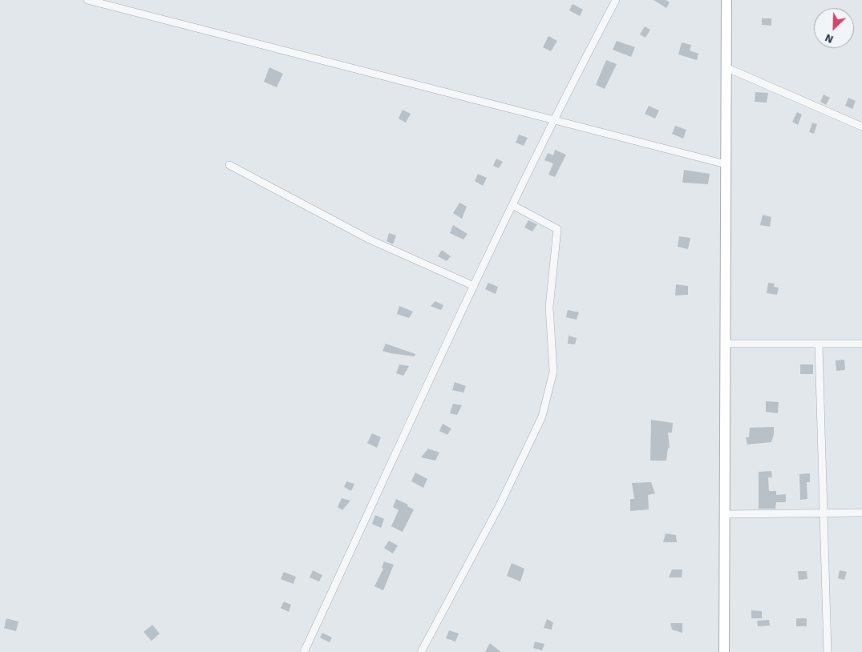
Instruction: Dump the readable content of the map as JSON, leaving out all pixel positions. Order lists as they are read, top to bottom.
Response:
{
  "north": "bottom left"
}
